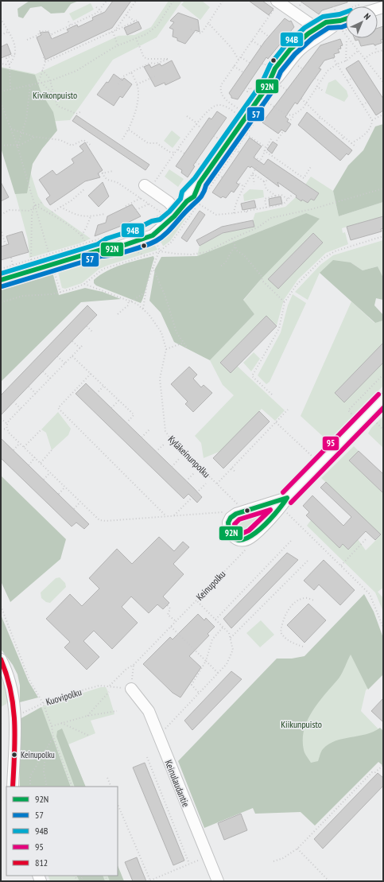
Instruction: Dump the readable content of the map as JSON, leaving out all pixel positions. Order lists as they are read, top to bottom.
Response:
{
  "streets": {
    "street": ["Keinulaudantie"],
    "path": ["Kyläkeinunpolku", "Keinupolku", "Kuovipolku"]
  },
  "crossings": [
    ["Keinupolku", "Kuovipolku"]
  ],
  "parks": ["Kivikonpuisto", "Kiikunpuisto"],
  "places": ["Keinupolku"],
  "lines": [
    "transit line 94B",
    "transit line 92N",
    "transit line 57",
    "transit line 95",
    "transit line 812"
  ],
  "legend": [
    "92N",
    "57",
    "94B",
    "95",
    "812"
  ],
  "north": "top right"
}
